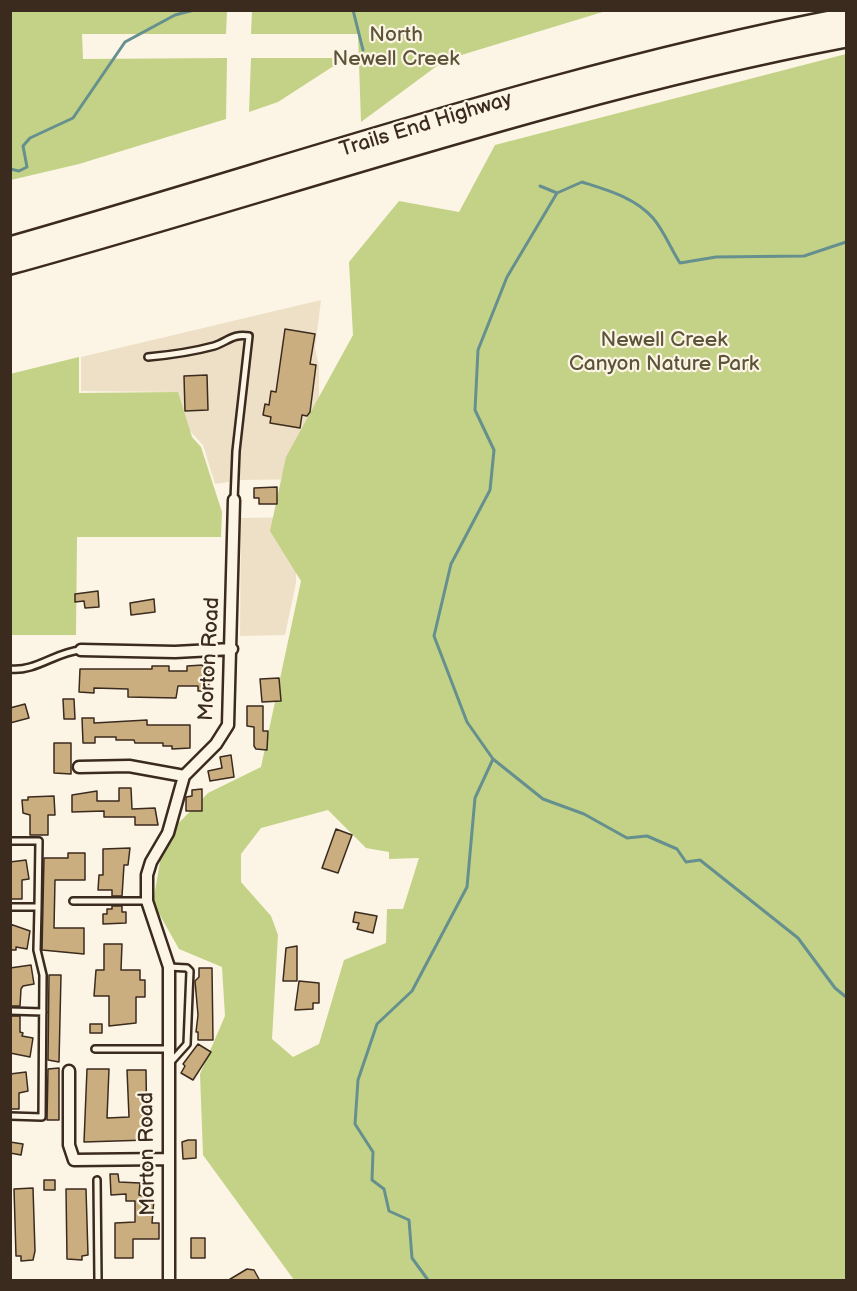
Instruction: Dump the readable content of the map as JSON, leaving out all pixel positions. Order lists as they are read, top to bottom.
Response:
{
  "streets": {
    "highway": ["Trails End Highway"],
    "street": ["Morton Road"]
  },
  "parks": ["North Newell Creek", "Newell Creek Canyon Nature Park"]
}
